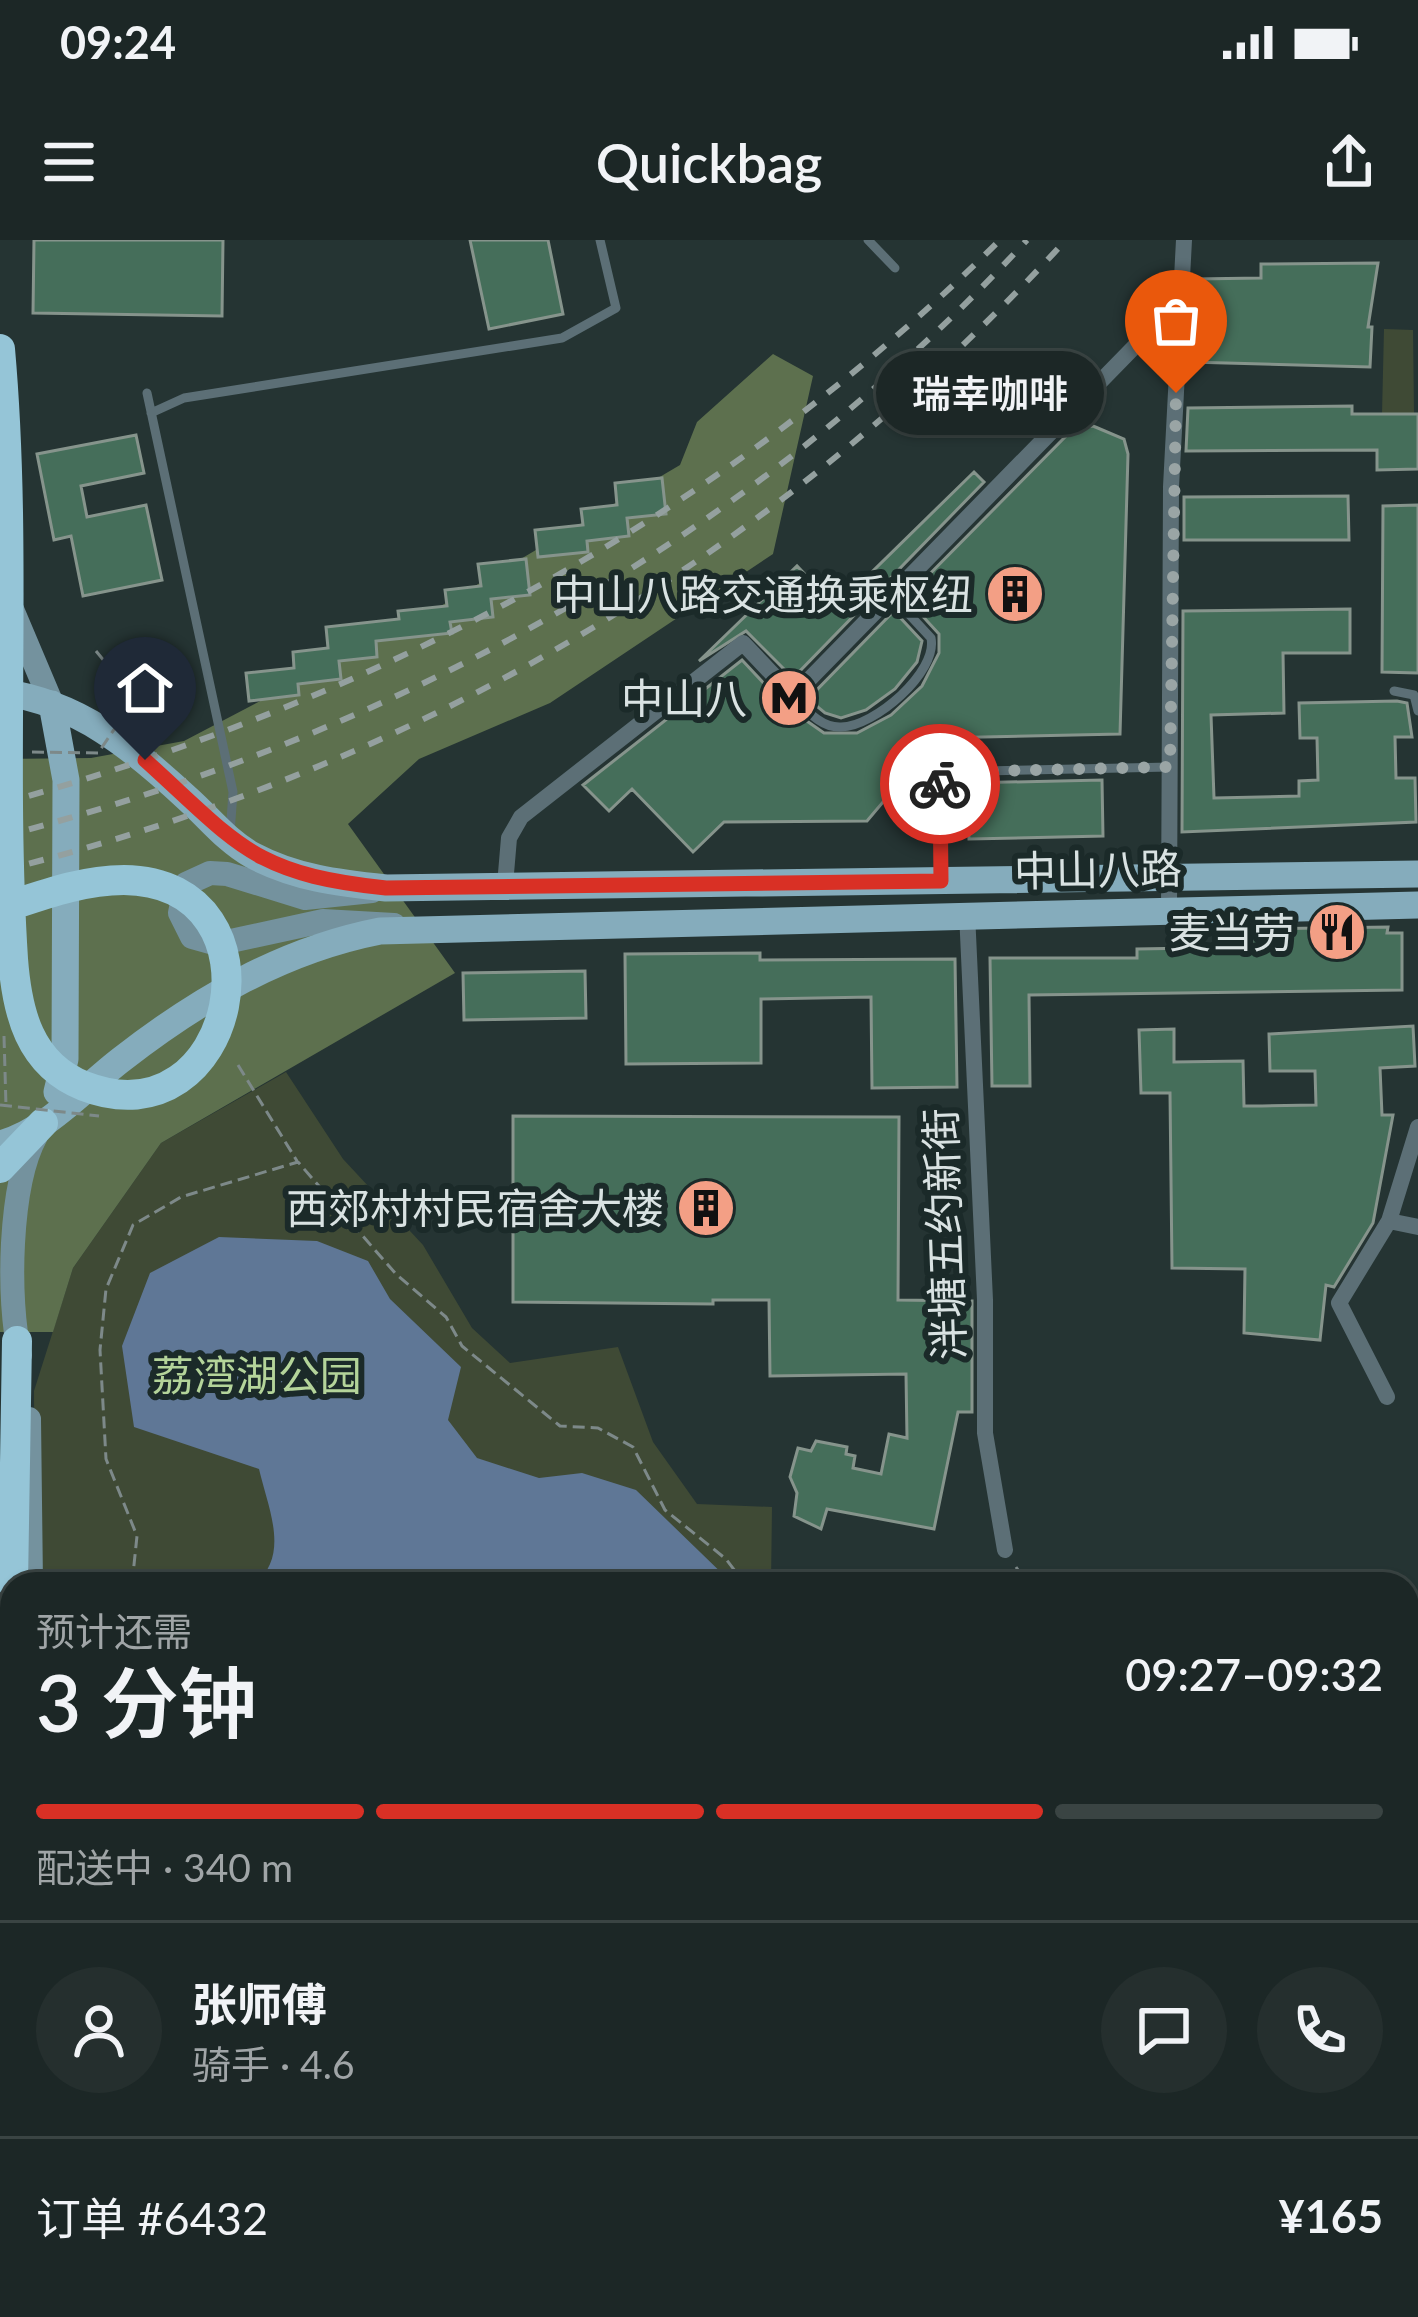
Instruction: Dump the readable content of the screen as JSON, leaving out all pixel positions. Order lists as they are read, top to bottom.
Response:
{
  "streets": {
    "main road": ["中山八路"],
    "street": ["泮塘五约新街"]
  },
  "crossings": [
    ["中山八路", "泮塘五约新街"]
  ],
  "parks": ["荔湾湖公园"],
  "places": {
    "other": ["瑞幸咖啡"],
    "building": ["中山八路交通换乘枢纽", "西郊村村民宿舍大楼"],
    "metro station": ["中山八"],
    "restaurant": ["麦当劳"]
  },
  "page": {
    "status": "09:24",
    "header": "Quickbag",
    "bubble": "瑞幸咖啡",
    "heading": ["3 分钟", "预计还需", "09:27–09:32"],
    "panel": [
      "张师傅",
      "骑手 · 4.6",
      "订单 #6432",
      "¥165"
    ],
    "bar": "配送中 · 340 m"
  }
}
